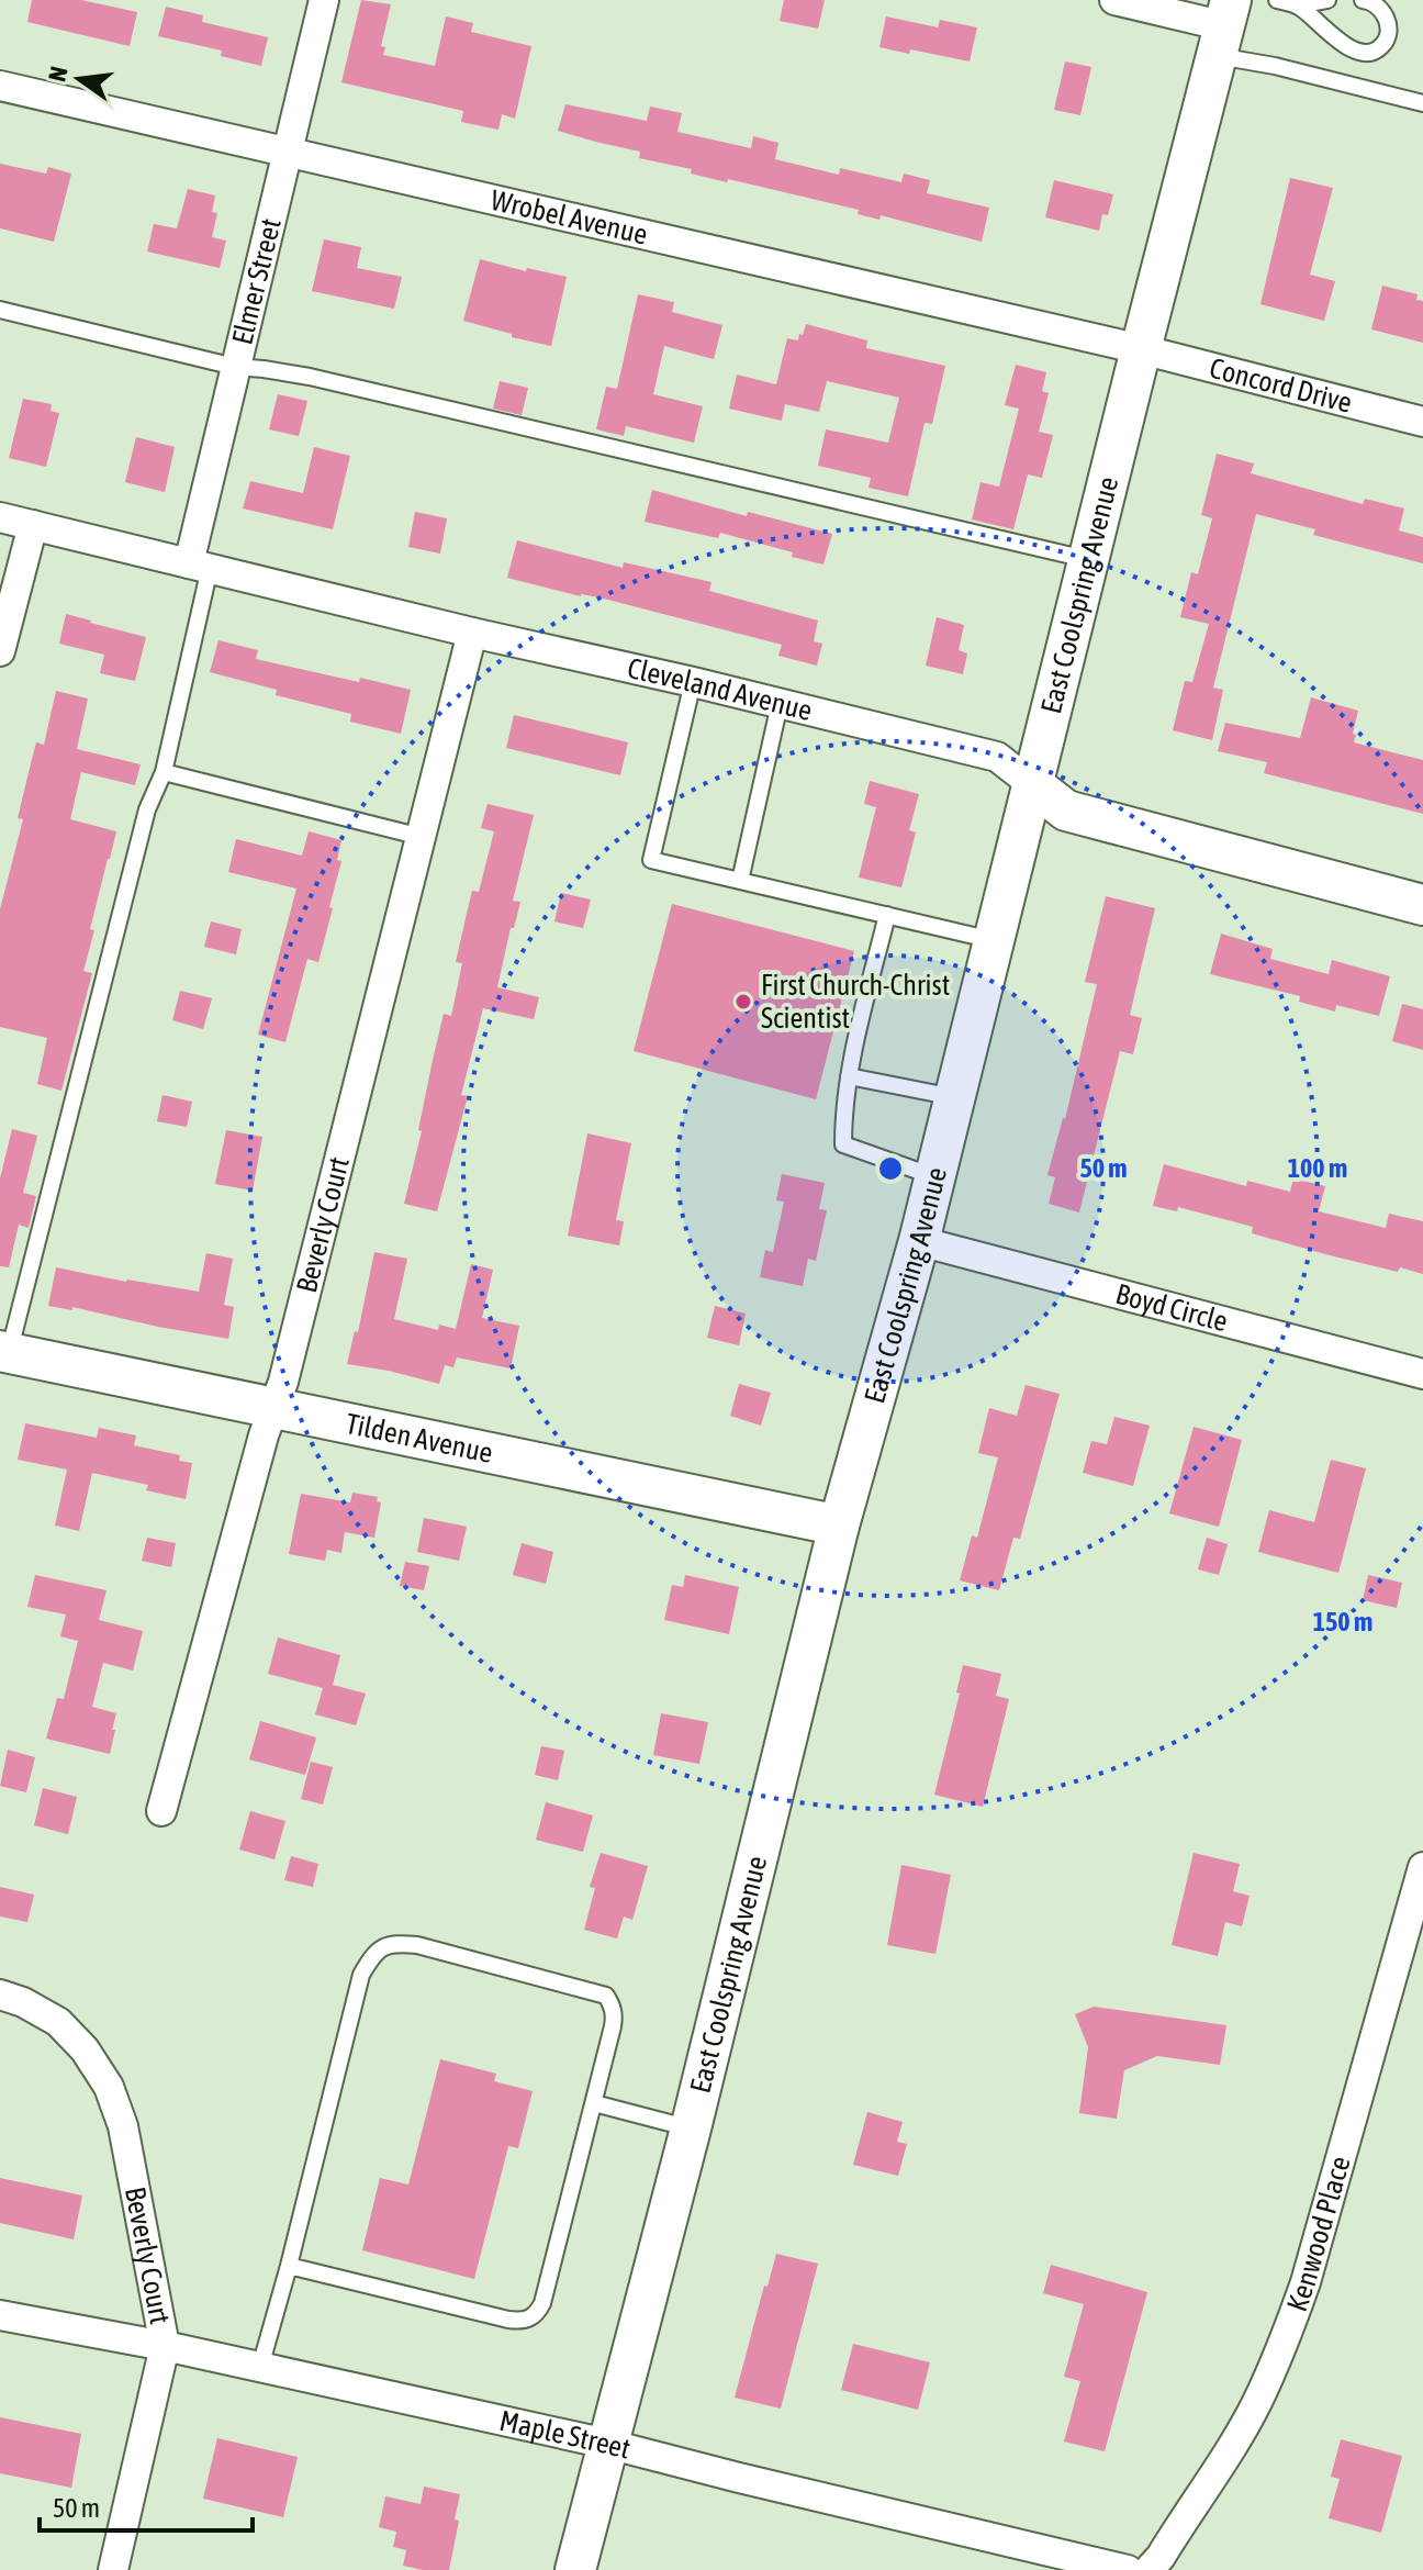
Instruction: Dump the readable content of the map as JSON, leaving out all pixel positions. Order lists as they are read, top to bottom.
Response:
{
  "streets": {
    "street": [
      "Wrobel Avenue",
      "Elmer Street",
      "Concord Drive",
      "East Coolspring Avenue",
      "Cleveland Avenue",
      "Beverly Court",
      "Boyd Circle",
      "Tilden Avenue",
      "Kenwood Place",
      "Maple Street"
    ]
  },
  "crossings": [
    ["Wrobel Avenue", "Elmer Street"],
    ["Wrobel Avenue", "Concord Drive"],
    ["Wrobel Avenue", "East Coolspring Avenue"],
    ["Elmer Street", "Cleveland Avenue"],
    ["Concord Drive", "East Coolspring Avenue"],
    ["East Coolspring Avenue", "Cleveland Avenue"],
    ["East Coolspring Avenue", "Boyd Circle"],
    ["East Coolspring Avenue", "Tilden Avenue"],
    ["East Coolspring Avenue", "Maple Street"],
    ["Cleveland Avenue", "Beverly Court"],
    ["Beverly Court", "Tilden Avenue"],
    ["Beverly Court", "Maple Street"]
  ],
  "places": ["First Church-Christ Scientist"],
  "scale_bar": "50 m",
  "north": "left",
  "rings": ["50 m", "100 m", "150 m"]
}
